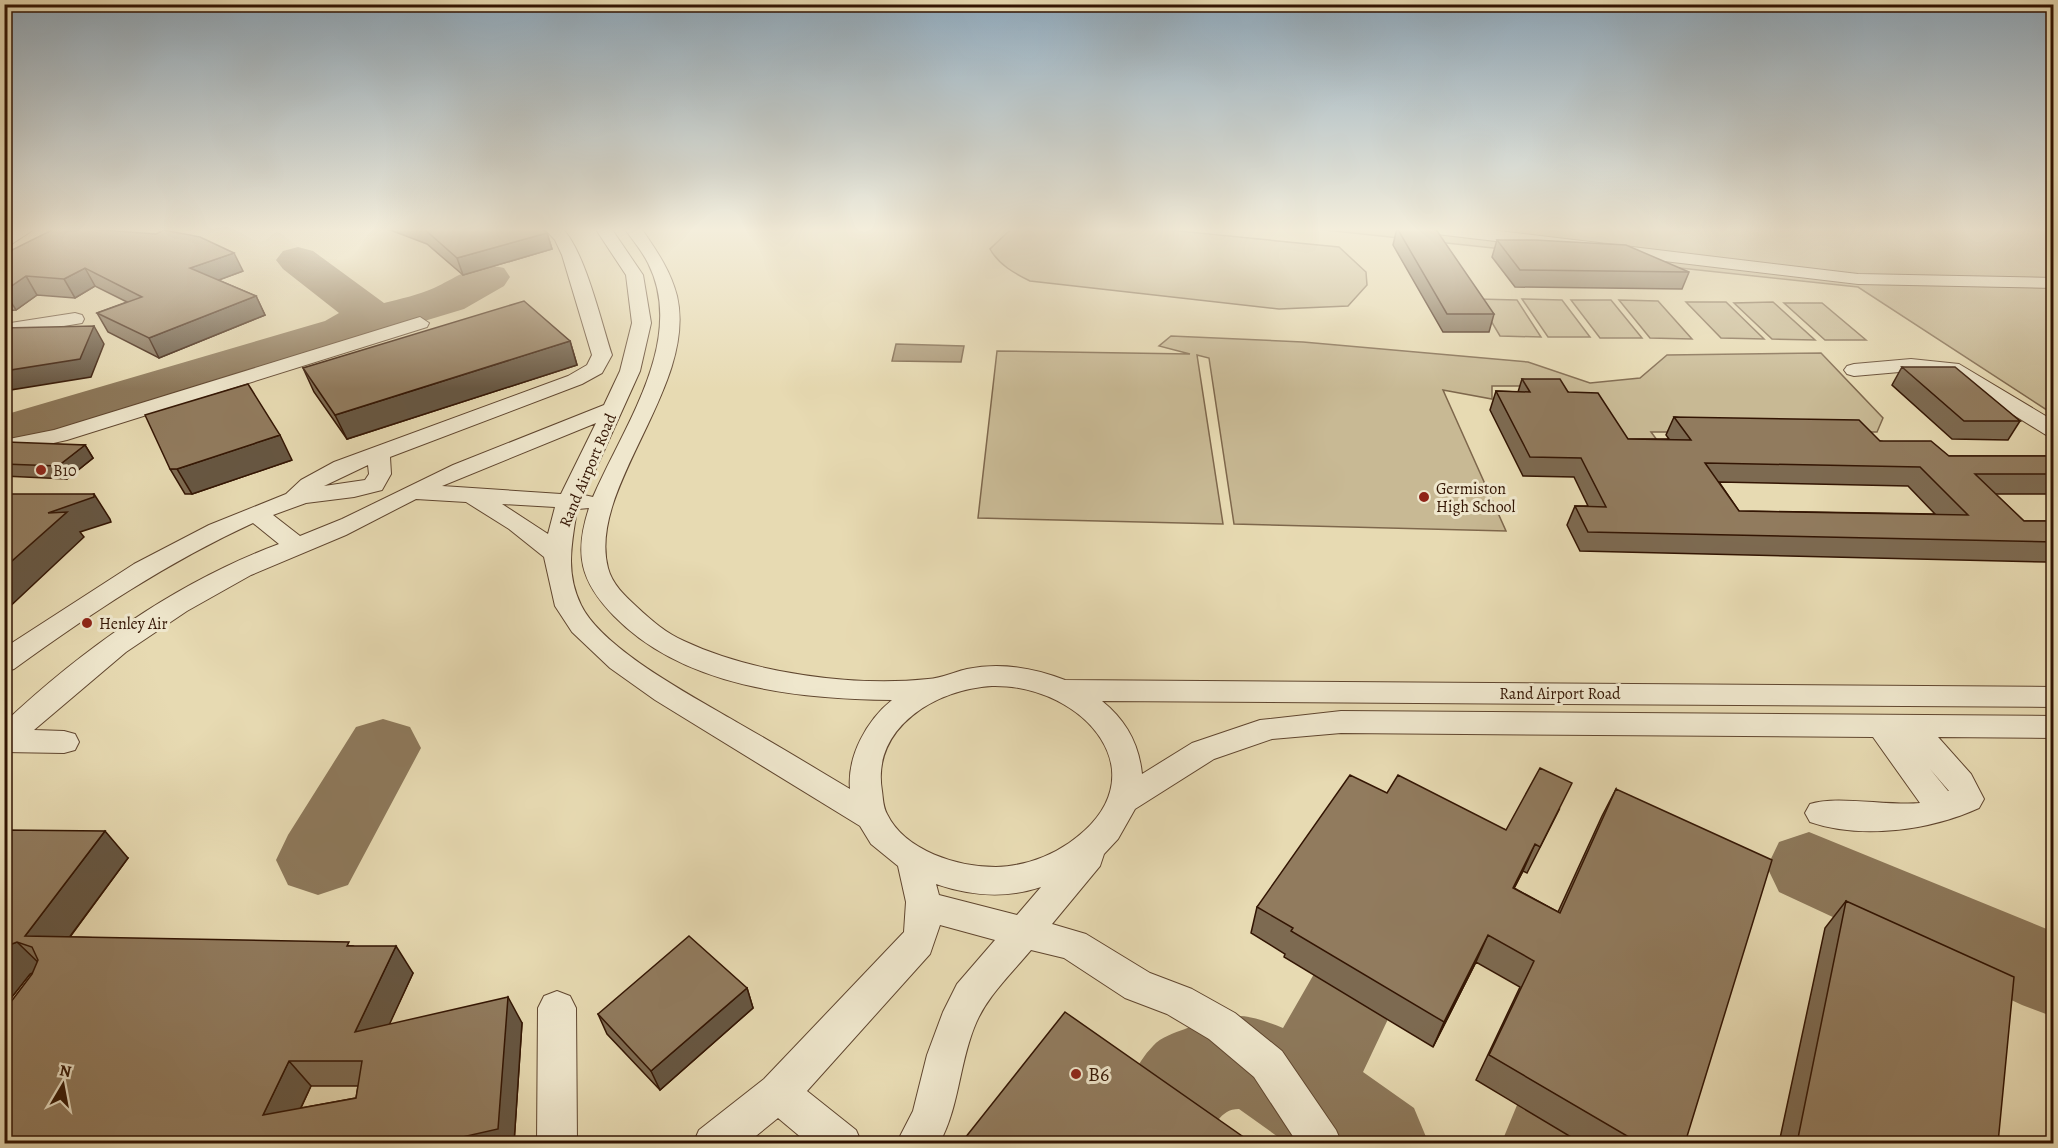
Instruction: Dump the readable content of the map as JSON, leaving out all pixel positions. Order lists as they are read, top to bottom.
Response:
{
  "streets": {
    "street": ["Rand Airport Road"]
  },
  "places": [
    "B10",
    "Germiston High School",
    "Henley Air",
    "B6"
  ],
  "north": "top"
}
